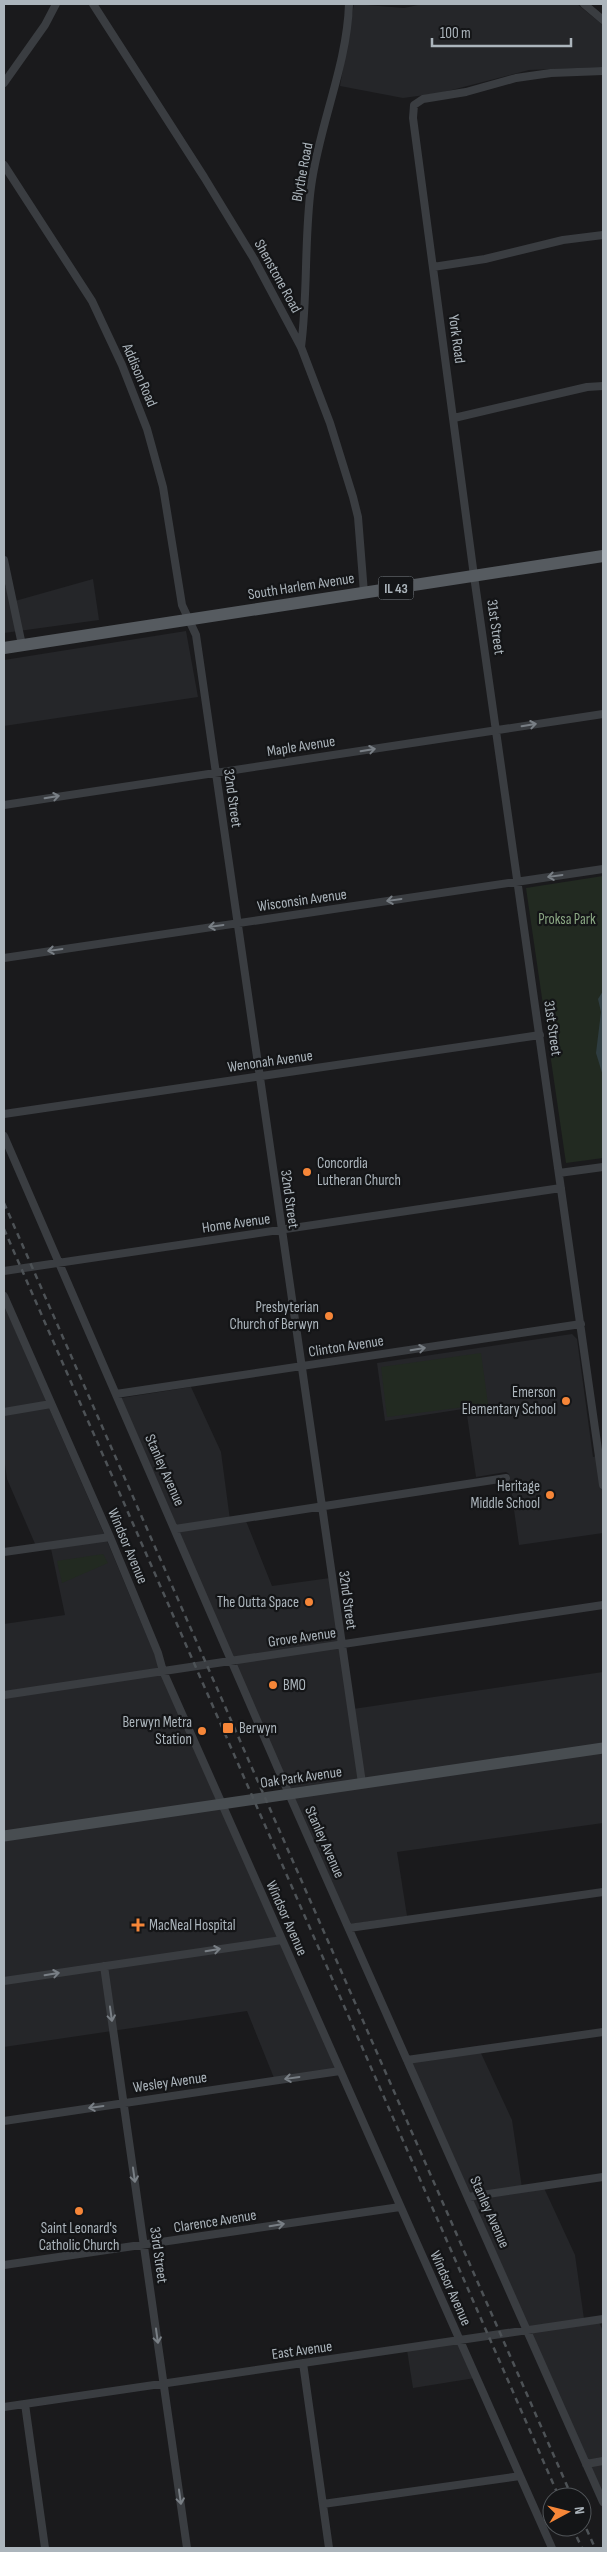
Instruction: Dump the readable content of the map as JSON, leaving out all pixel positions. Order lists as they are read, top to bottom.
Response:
{
  "streets": {
    "main road": ["South Harlem Avenue", "IL 43"],
    "street": [
      "Blythe Road",
      "Shenstone Road",
      "York Road",
      "Addison Road",
      "31st Street",
      "Maple Avenue",
      "32nd Street",
      "Wisconsin Avenue",
      "Wenonah Avenue",
      "Home Avenue",
      "Clinton Avenue",
      "Stanley Avenue",
      "Windsor Avenue",
      "Grove Avenue",
      "Oak Park Avenue",
      "Wesley Avenue",
      "Clarence Avenue",
      "33rd Street",
      "East Avenue"
    ]
  },
  "crossings": [
    ["Blythe Road", "Shenstone Road"],
    ["Shenstone Road", "South Harlem Avenue"],
    ["York Road", "South Harlem Avenue"],
    ["York Road", "31st Street"],
    ["Addison Road", "South Harlem Avenue"],
    ["Addison Road", "32nd Street"],
    ["South Harlem Avenue", "31st Street"],
    ["South Harlem Avenue", "32nd Street"],
    ["31st Street", "Maple Avenue"],
    ["31st Street", "Wisconsin Avenue"],
    ["31st Street", "Wenonah Avenue"],
    ["31st Street", "Home Avenue"],
    ["31st Street", "Clinton Avenue"],
    ["Maple Avenue", "32nd Street"],
    ["32nd Street", "Wisconsin Avenue"],
    ["32nd Street", "Wenonah Avenue"],
    ["32nd Street", "Home Avenue"],
    ["32nd Street", "Clinton Avenue"],
    ["32nd Street", "Grove Avenue"],
    ["32nd Street", "Oak Park Avenue"],
    ["Home Avenue", "Stanley Avenue"],
    ["Clinton Avenue", "Stanley Avenue"],
    ["Stanley Avenue", "Grove Avenue"],
    ["Stanley Avenue", "Oak Park Avenue"],
    ["Stanley Avenue", "East Avenue"],
    ["Windsor Avenue", "Grove Avenue"],
    ["Windsor Avenue", "Oak Park Avenue"],
    ["Windsor Avenue", "Wesley Avenue"],
    ["Windsor Avenue", "Clarence Avenue"],
    ["Windsor Avenue", "East Avenue"],
    ["Wesley Avenue", "33rd Street"],
    ["Clarence Avenue", "33rd Street"],
    ["33rd Street", "East Avenue"]
  ],
  "one_way": [
    "Maple Avenue",
    "Wisconsin Avenue",
    "Clinton Avenue",
    "Wesley Avenue",
    "Clarence Avenue",
    "33rd Street"
  ],
  "parks": ["Proksa Park"],
  "places": {
    "other": [
      "Concordia Lutheran Church",
      "Presbyterian Church of Berwyn",
      "Emerson Elementary School",
      "Heritage Middle School",
      "The Outta Space",
      "BMO",
      "Berwyn Metra Station",
      "Saint Leonard's Catholic Church"
    ],
    "transit": ["Berwyn"],
    "health": ["MacNeal Hospital"]
  },
  "scale_bar": "100 m",
  "north": "right"
}
